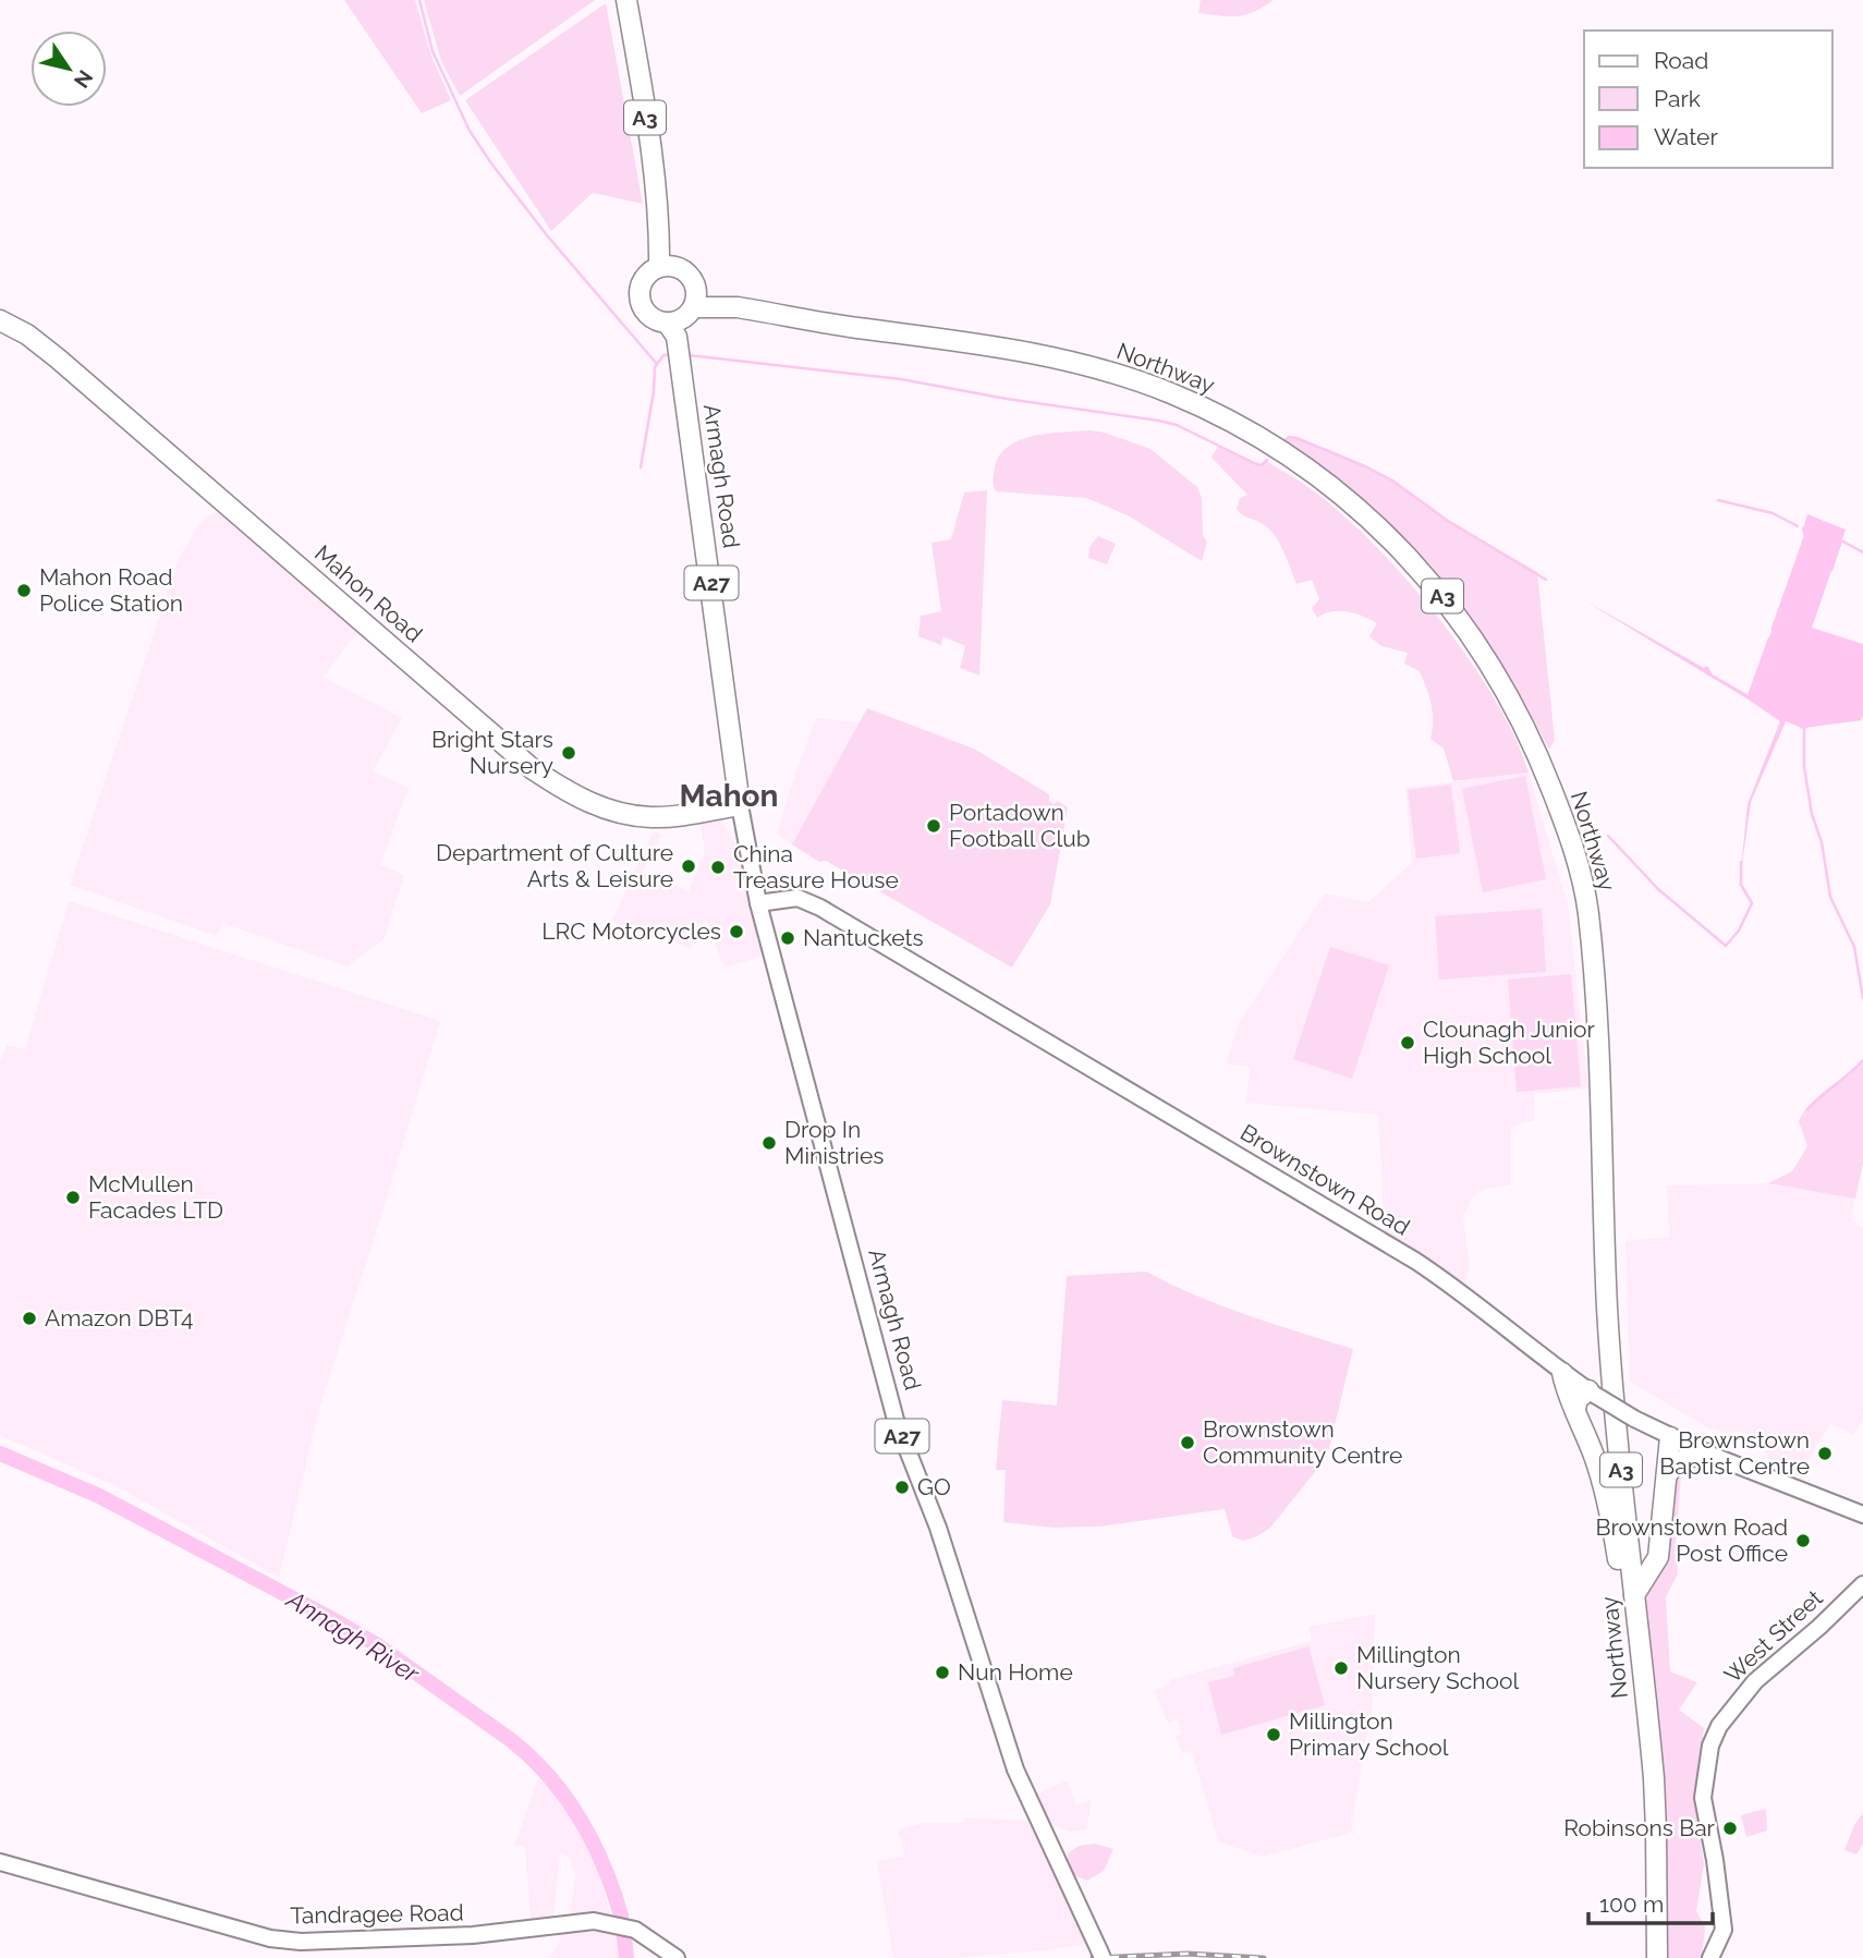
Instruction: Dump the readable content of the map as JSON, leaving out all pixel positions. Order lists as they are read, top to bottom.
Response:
{
  "streets": {
    "highway": [
      "A3",
      "Northway",
      "Armagh Road",
      "A27",
      "Mahon Road"
    ],
    "main road": ["Brownstown Road", "West Street", "Tandragee Road"]
  },
  "crossings": [
    ["A3", "Northway"],
    ["A3", "Armagh Road"],
    ["Northway", "Armagh Road"],
    ["Armagh Road", "A27"],
    ["Armagh Road", "Mahon Road"],
    ["Armagh Road", "Brownstown Road"],
    ["A27", "Mahon Road"],
    ["A27", "Brownstown Road"]
  ],
  "districts": ["Mahon"],
  "water": ["Annagh River"],
  "places": [
    "Mahon Road Police Station",
    "Bright Stars Nursery",
    "Portadown Football Club",
    "Department of Culture Arts & Leisure",
    "China Treasure House",
    "LRC Motorcycles",
    "Nantuckets",
    "Clounagh Junior High School",
    "Drop In Ministries",
    "McMullen Facades LTD",
    "Amazon DBT4",
    "Brownstown Community Centre",
    "Brownstown Baptist Centre",
    "GO",
    "Brownstown Road Post Office",
    "Millington Nursery School",
    "Nun Home",
    "Millington Primary School",
    "Robinsons Bar"
  ],
  "legend": ["Road", "Park", "Water"],
  "scale_bar": "100 m",
  "north": "bottom right"
}
